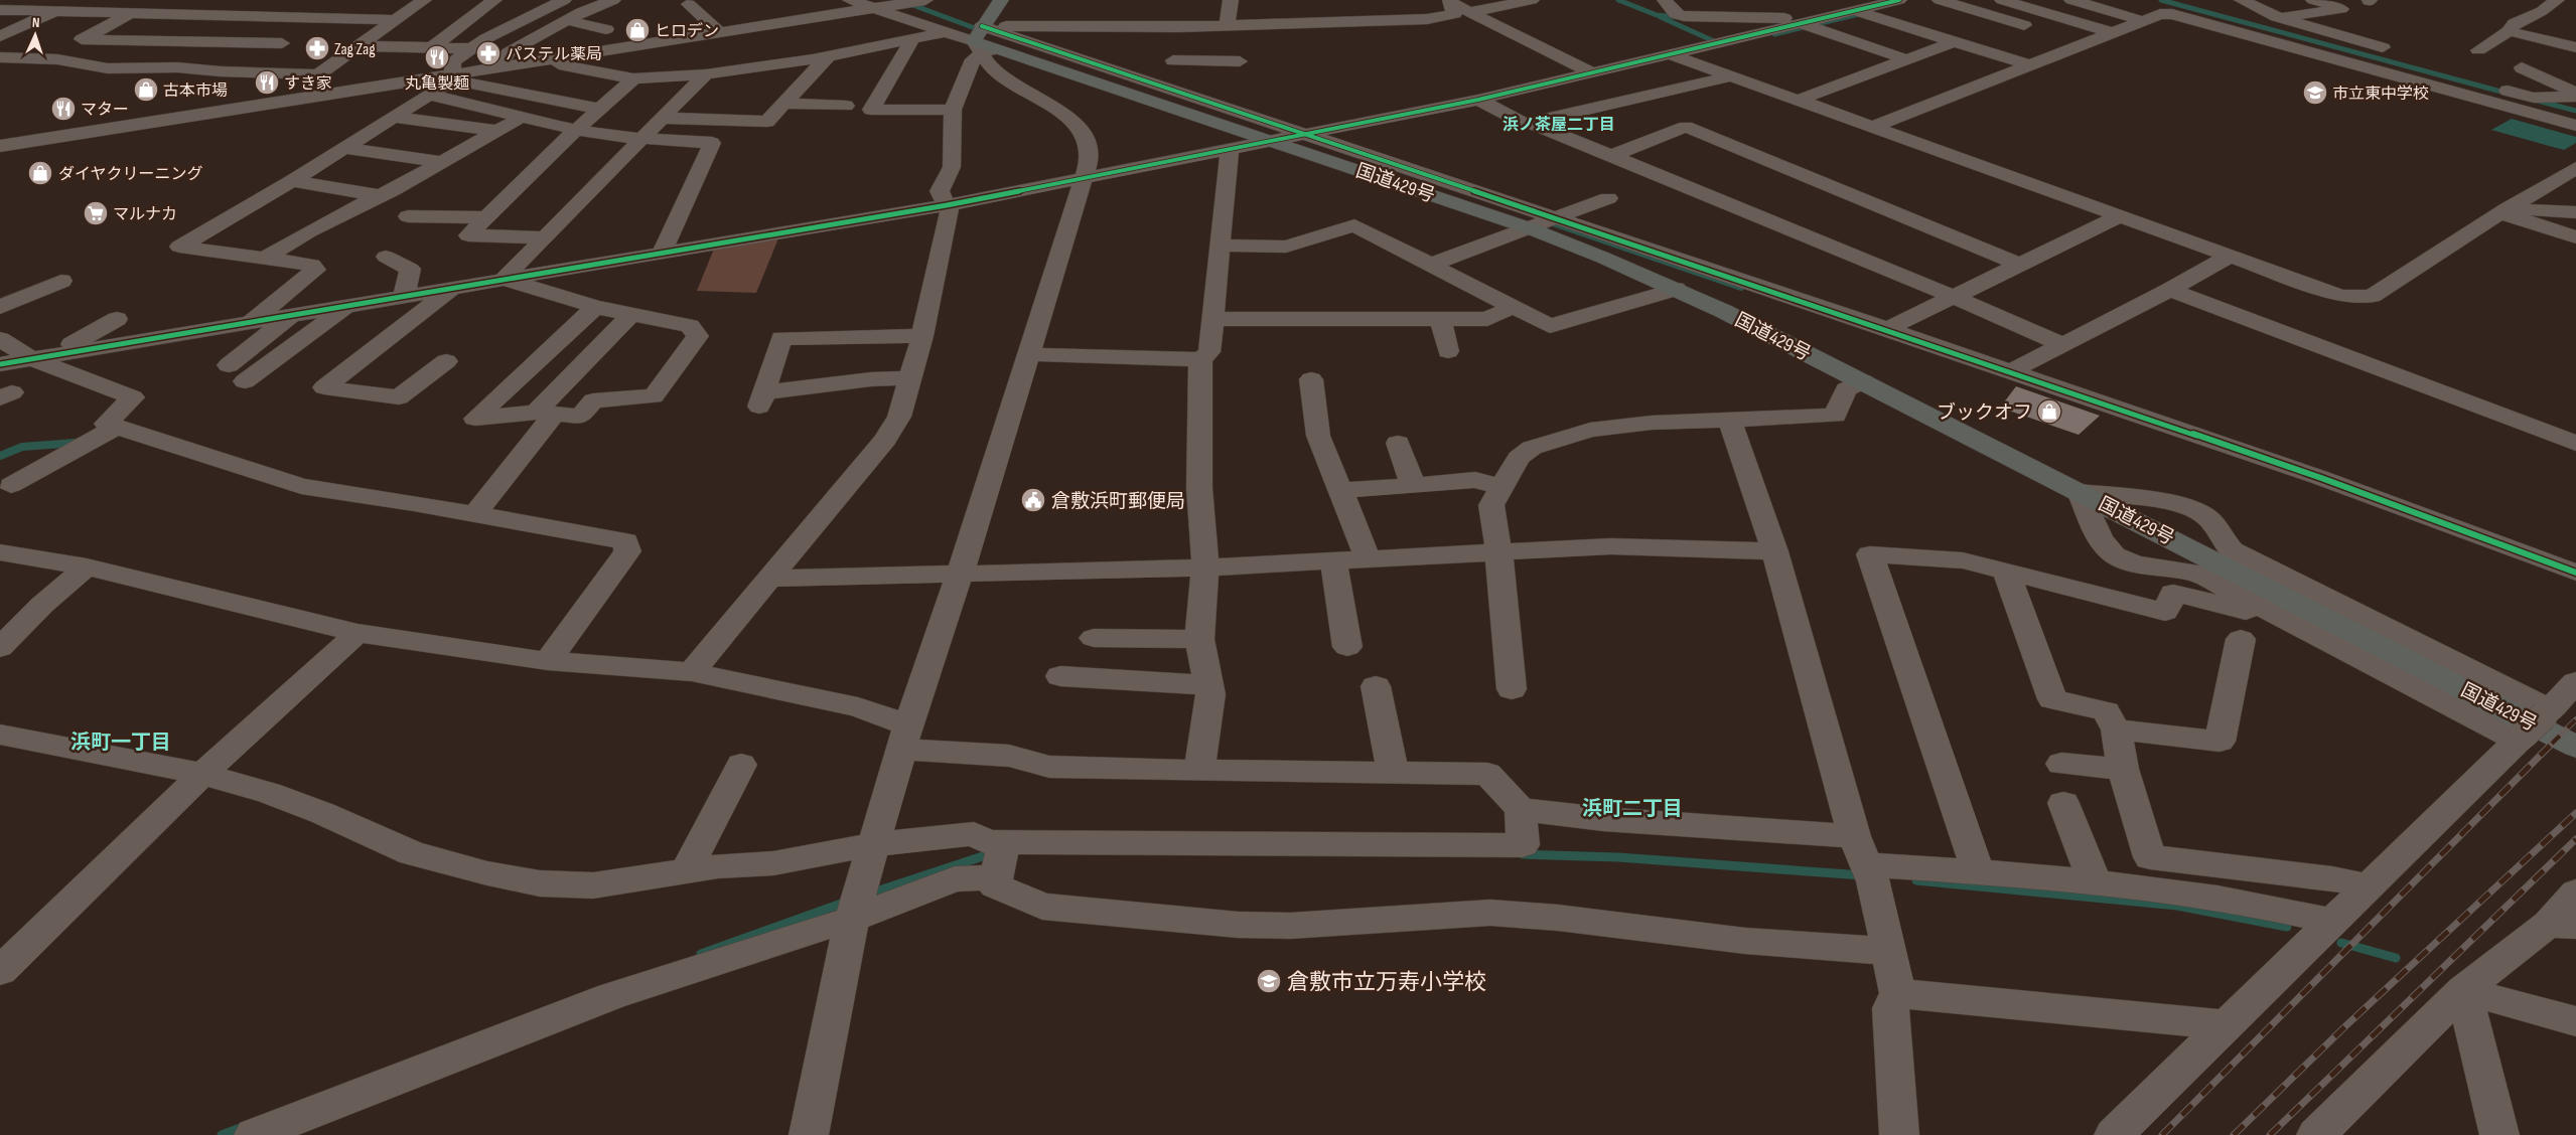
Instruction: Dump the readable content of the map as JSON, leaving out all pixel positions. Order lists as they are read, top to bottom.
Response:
{
  "streets": {
    "highway": ["国道429号"]
  },
  "districts": ["浜ノ茶屋二丁目", "浜町一丁目", "浜町二丁目"],
  "places": {
    "shop": [
      "ヒロデン",
      "古本市場",
      "ダイヤクリーニング",
      "ブックオフ"
    ],
    "pharmacy": ["Zag Zag", "パステル薬局"],
    "restaurant": ["丸亀製麺", "すき家", "マター"],
    "school or university": ["市立東中学校", "倉敷市立万寿小学校"],
    "supermarket": ["マルナカ"],
    "public building": ["倉敷浜町郵便局"]
  },
  "north": "top"
}
